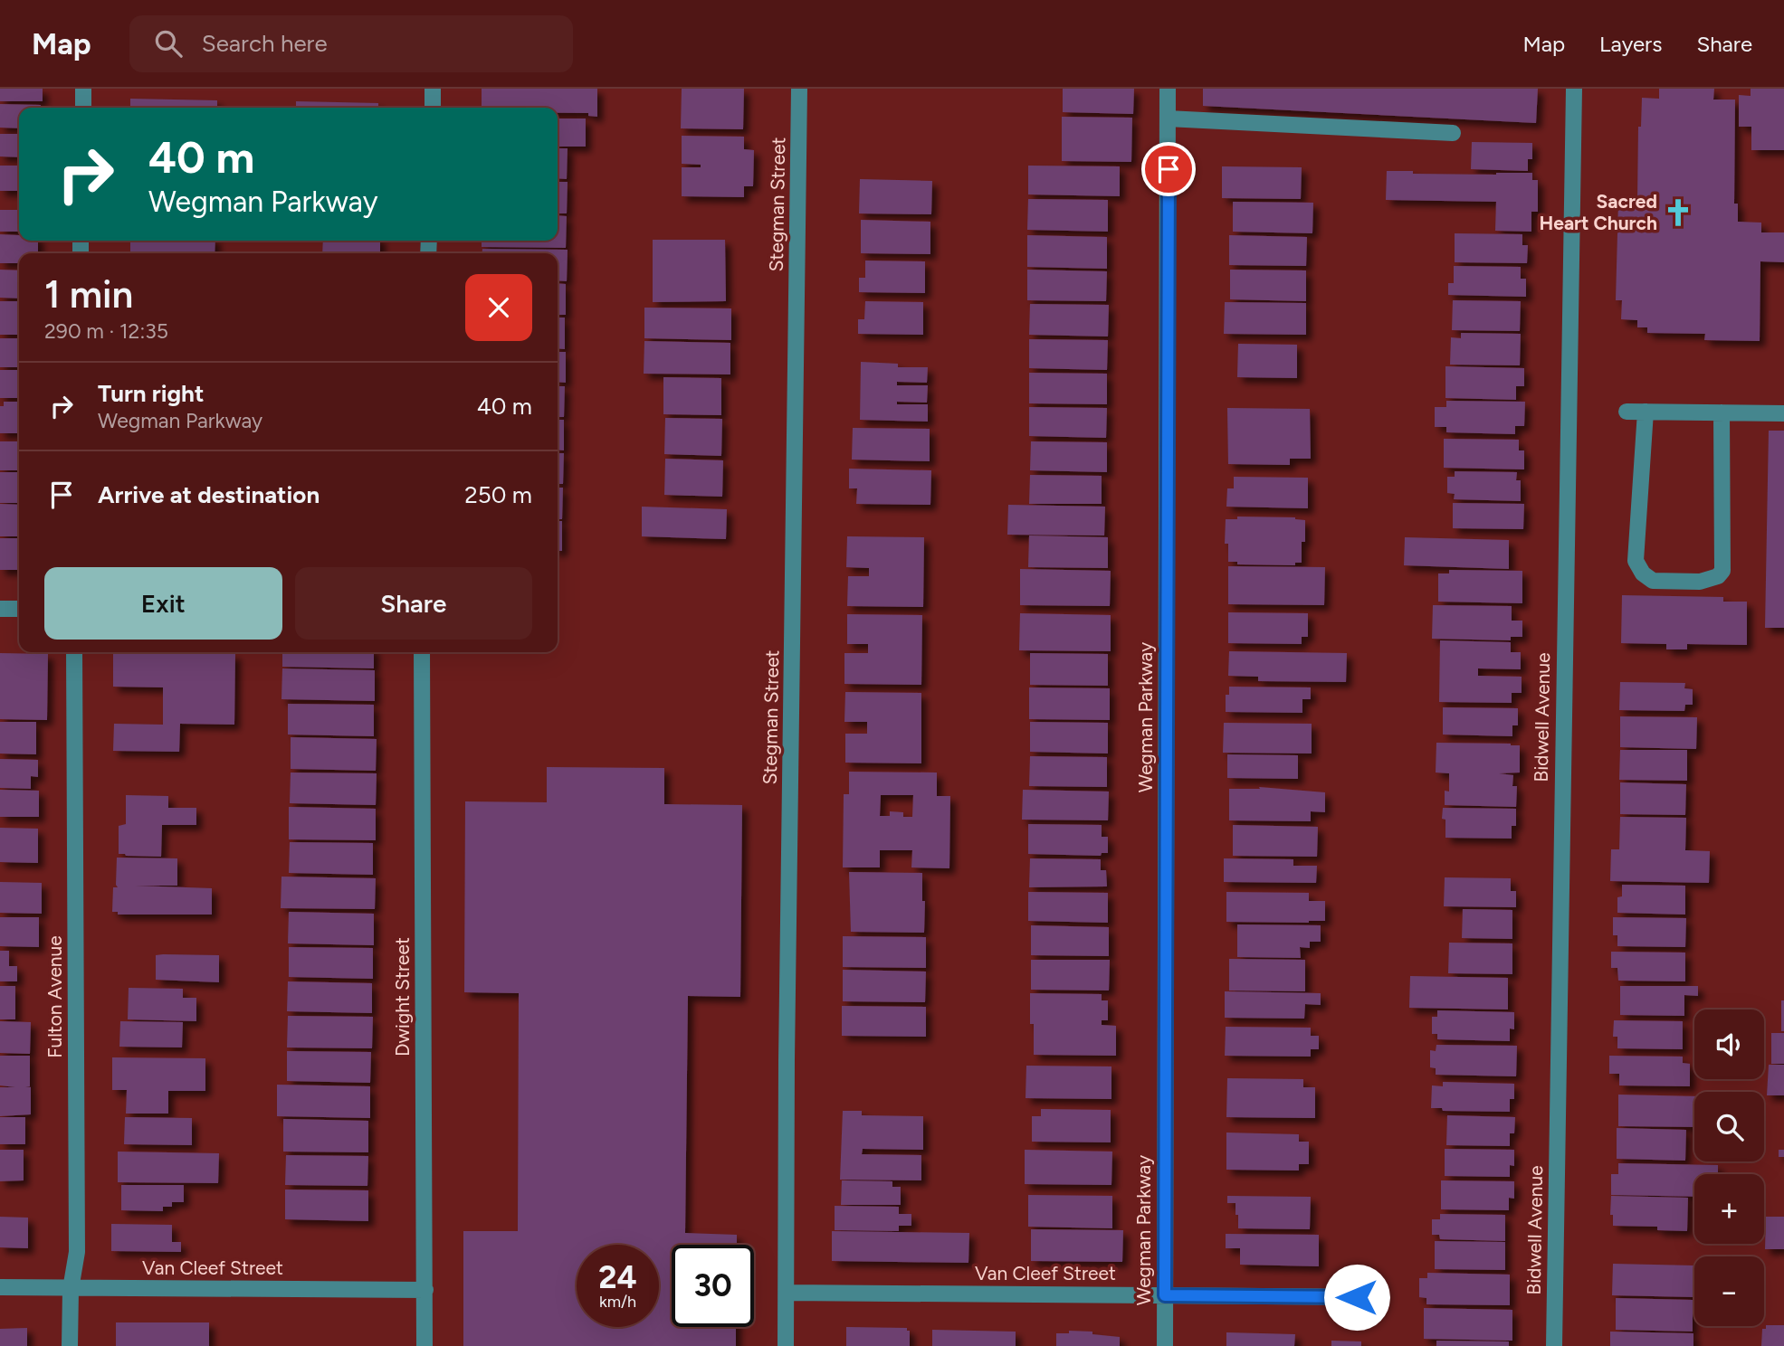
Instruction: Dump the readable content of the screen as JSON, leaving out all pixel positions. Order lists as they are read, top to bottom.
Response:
{
  "streets": {
    "street": [
      "Stegman Street",
      "Wegman Parkway",
      "Bidwell Avenue",
      "Fulton Avenue",
      "Dwight Street",
      "Van Cleef Street"
    ]
  },
  "crossings": [
    ["Stegman Street", "Van Cleef Street"],
    ["Wegman Parkway", "Van Cleef Street"],
    ["Fulton Avenue", "Van Cleef Street"],
    ["Dwight Street", "Van Cleef Street"]
  ],
  "places": {
    "church": ["Sacred Heart Church"]
  },
  "page": {
    "header": "Map",
    "search": "Search here",
    "nav": ["Map", "Layers", "Share"],
    "turn": ["40 m", "Wegman Parkway"],
    "heading": ["1 min", "290 m · 12:35"],
    "list": [
      {
        "name": "Turn right",
        "note": "Wegman Parkway",
        "value": "40 m"
      },
      {
        "name": "Arrive at destination",
        "value": "250 m"
      }
    ],
    "buttons": ["Exit", "Share"],
    "map_buttons": ["+", "−"],
    "speed": "24 km/h",
    "limit": "30"
  }
}
